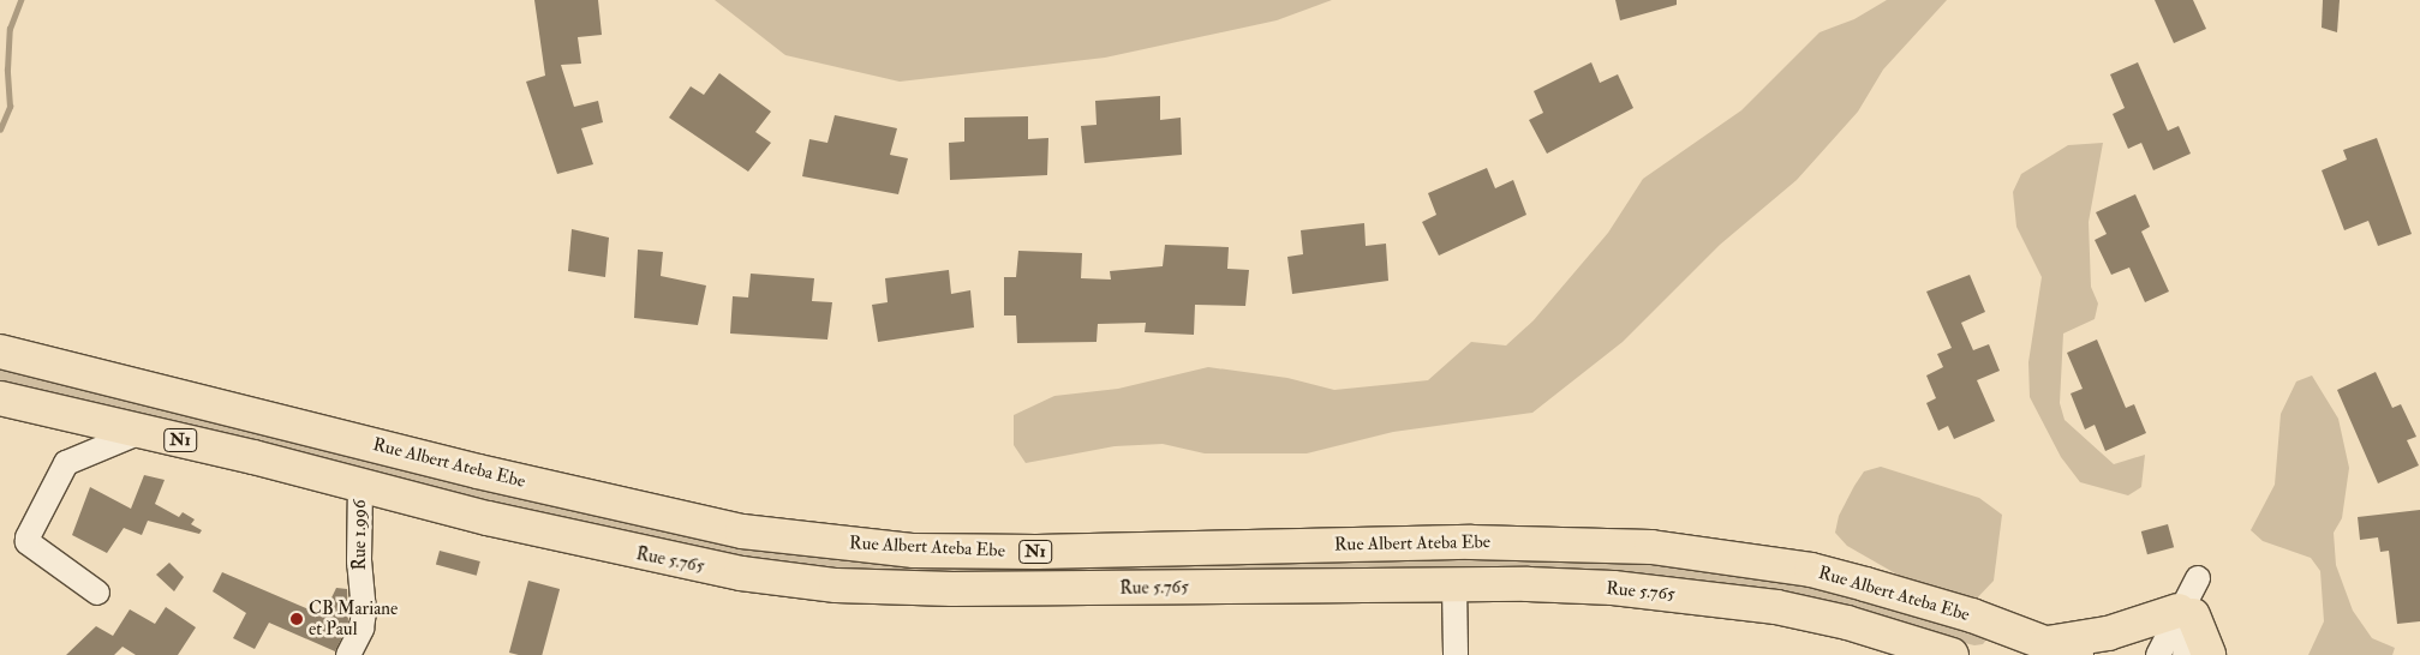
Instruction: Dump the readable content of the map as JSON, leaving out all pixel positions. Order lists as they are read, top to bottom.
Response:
{
  "streets": {
    "highway": ["N1", "Rue Albert Ateba Ebe", "Rue 5.765"],
    "street": ["Rue 1.996"]
  },
  "crossings": [
    ["N1", "Rue 1.996"],
    ["N1", "Rue 5.765"],
    ["Rue 1.996", "Rue 5.765"]
  ],
  "places": ["CB Mariane et Paul"]
}
